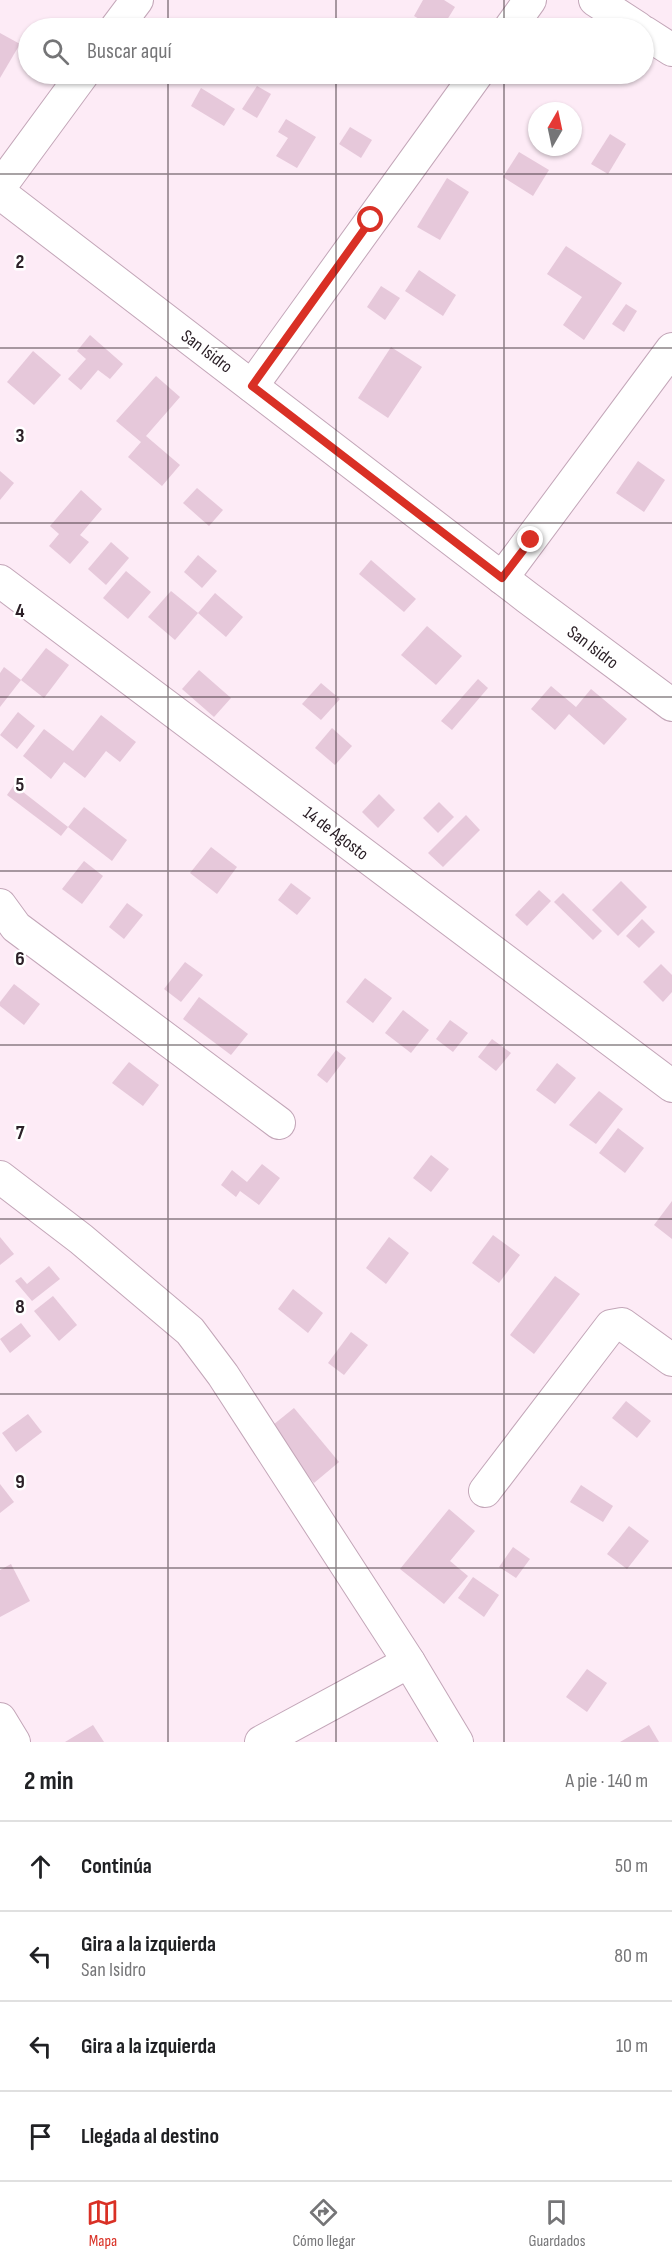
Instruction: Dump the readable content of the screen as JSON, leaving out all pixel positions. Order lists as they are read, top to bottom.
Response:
{
  "streets": {
    "street": ["San Isidro", "14 de Agosto"]
  },
  "north": "top",
  "page": {
    "search": "Buscar aquí",
    "heading": ["2 min", "A pie · 140 m"],
    "list": [
      ["Continúa", "50 m"],
      ["Gira a la izquierda", "San Isidro", "80 m"],
      ["Gira a la izquierda", "10 m"],
      "Llegada al destino"
    ],
    "nav": ["Mapa", "Cómo llegar", "Guardados"]
  },
  "grid": {
    "rows": [
      "2",
      "3",
      "4",
      "5",
      "6",
      "7",
      "8",
      "9"
    ]
  }
}
